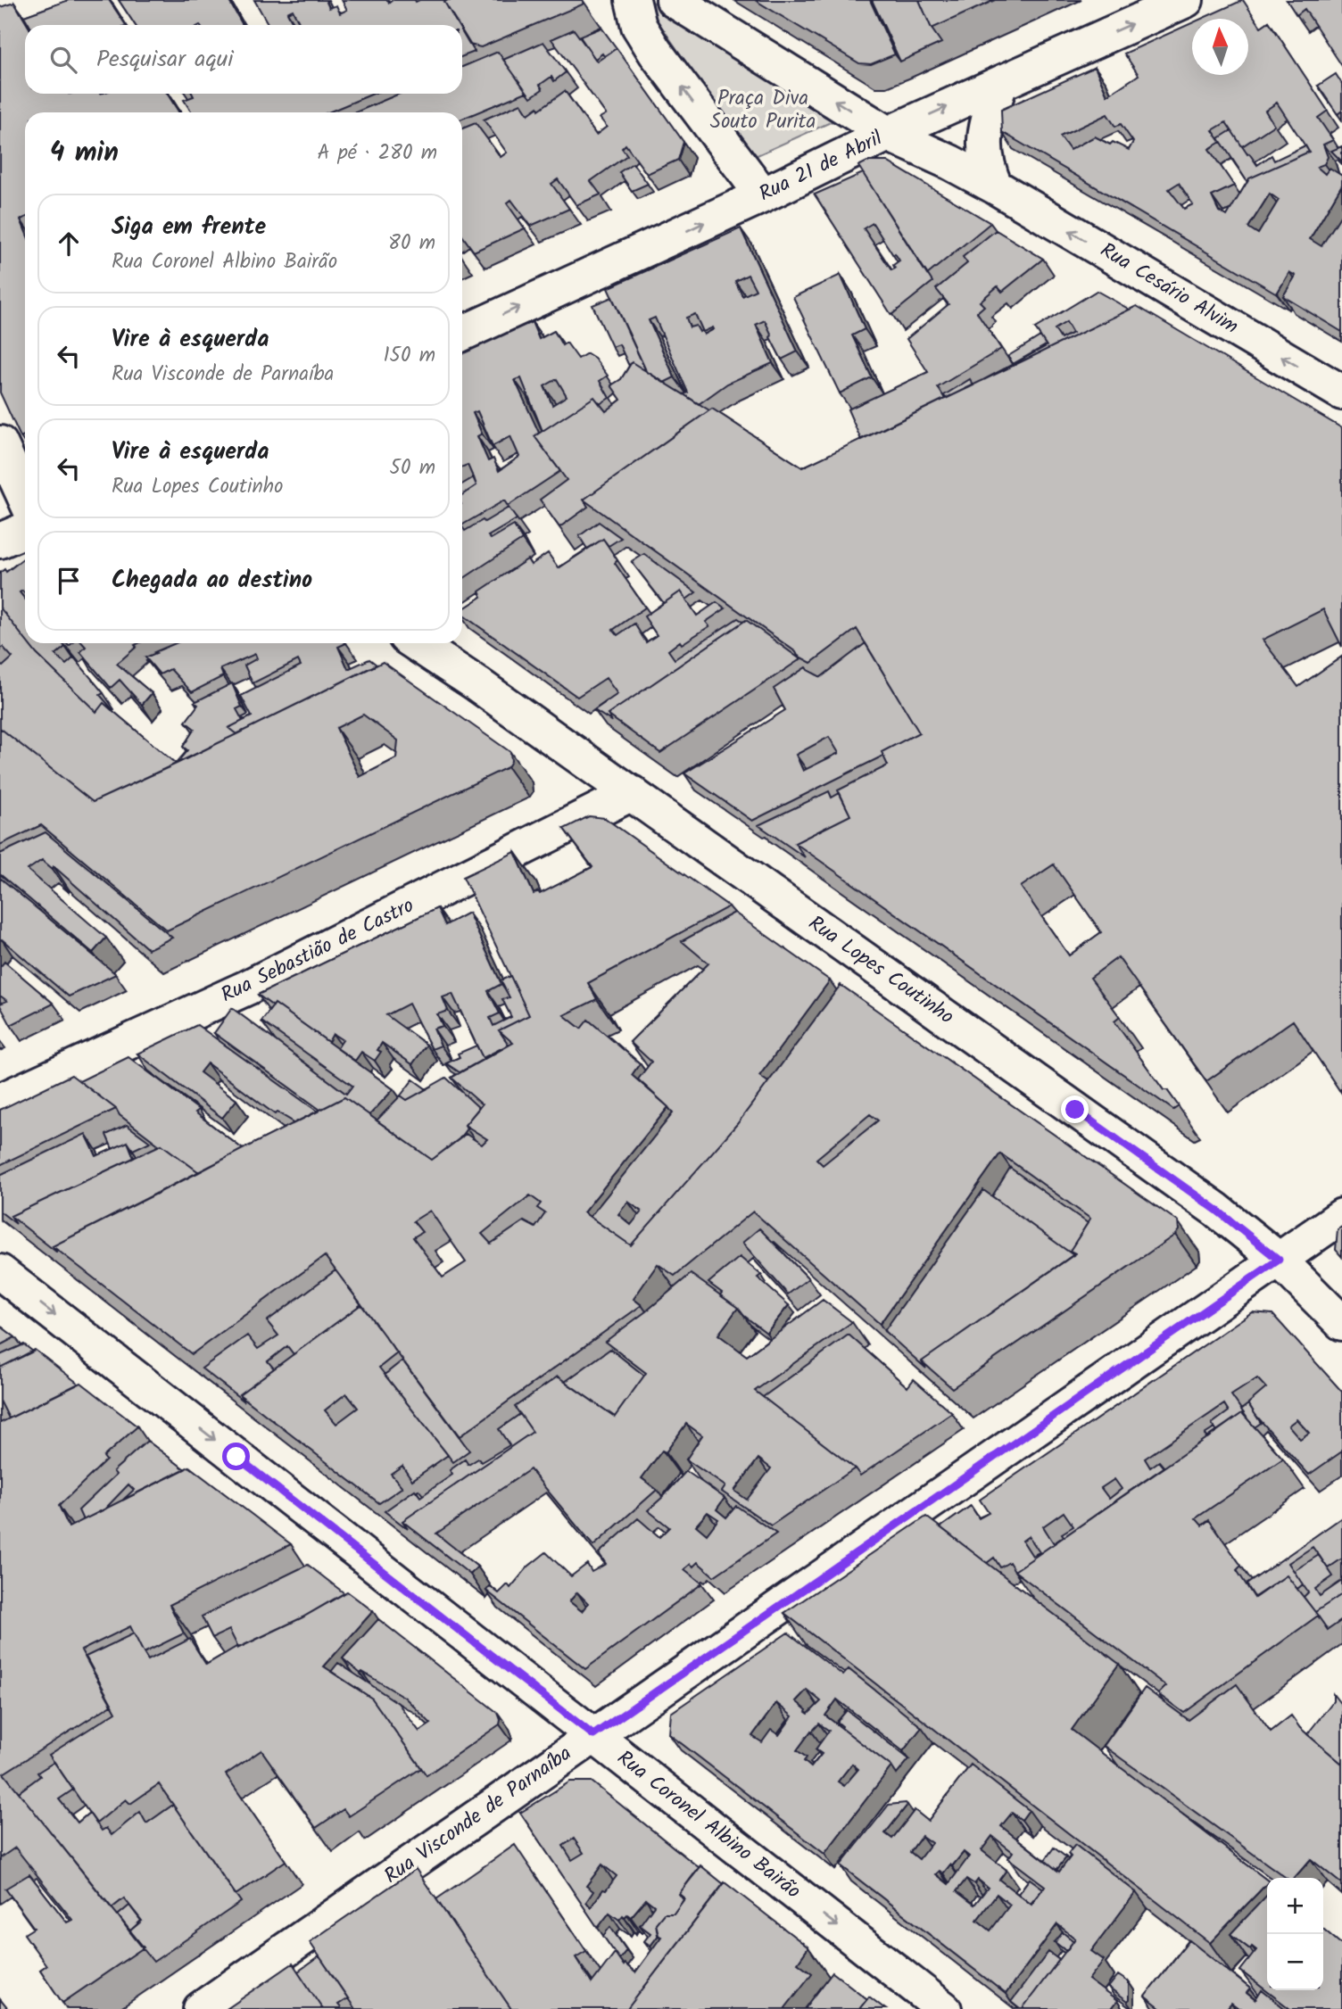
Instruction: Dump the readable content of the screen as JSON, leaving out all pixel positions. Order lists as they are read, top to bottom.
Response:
{
  "streets": {
    "street": [
      "Rua 21 de Abril",
      "Rua Cesário Alvim",
      "Rua Sebastião de Castro",
      "Rua Lopes Coutinho",
      "Rua Visconde de Parnaíba",
      "Rua Coronel Albino Bairão"
    ]
  },
  "crossings": [
    ["Rua 21 de Abril", "Rua Cesário Alvim"],
    ["Rua Sebastião de Castro", "Rua Lopes Coutinho"],
    ["Rua Lopes Coutinho", "Rua Visconde de Parnaíba"],
    ["Rua Visconde de Parnaíba", "Rua Coronel Albino Bairão"]
  ],
  "one_way": ["Rua 21 de Abril", "Rua Cesário Alvim", "Rua Coronel Albino Bairão"],
  "parks": ["Praça Diva Souto Purita"],
  "north": "top",
  "page": {
    "search": "Pesquisar aqui",
    "heading": ["4 min", "A pé · 280 m"],
    "list": [
      ["Siga em frente", "Rua Coronel Albino Bairão", "80 m"],
      ["Vire à esquerda", "Rua Visconde de Parnaíba", "150 m"],
      ["Vire à esquerda", "Rua Lopes Coutinho", "50 m"],
      "Chegada ao destino"
    ],
    "map_buttons": ["+", "−"]
  }
}
